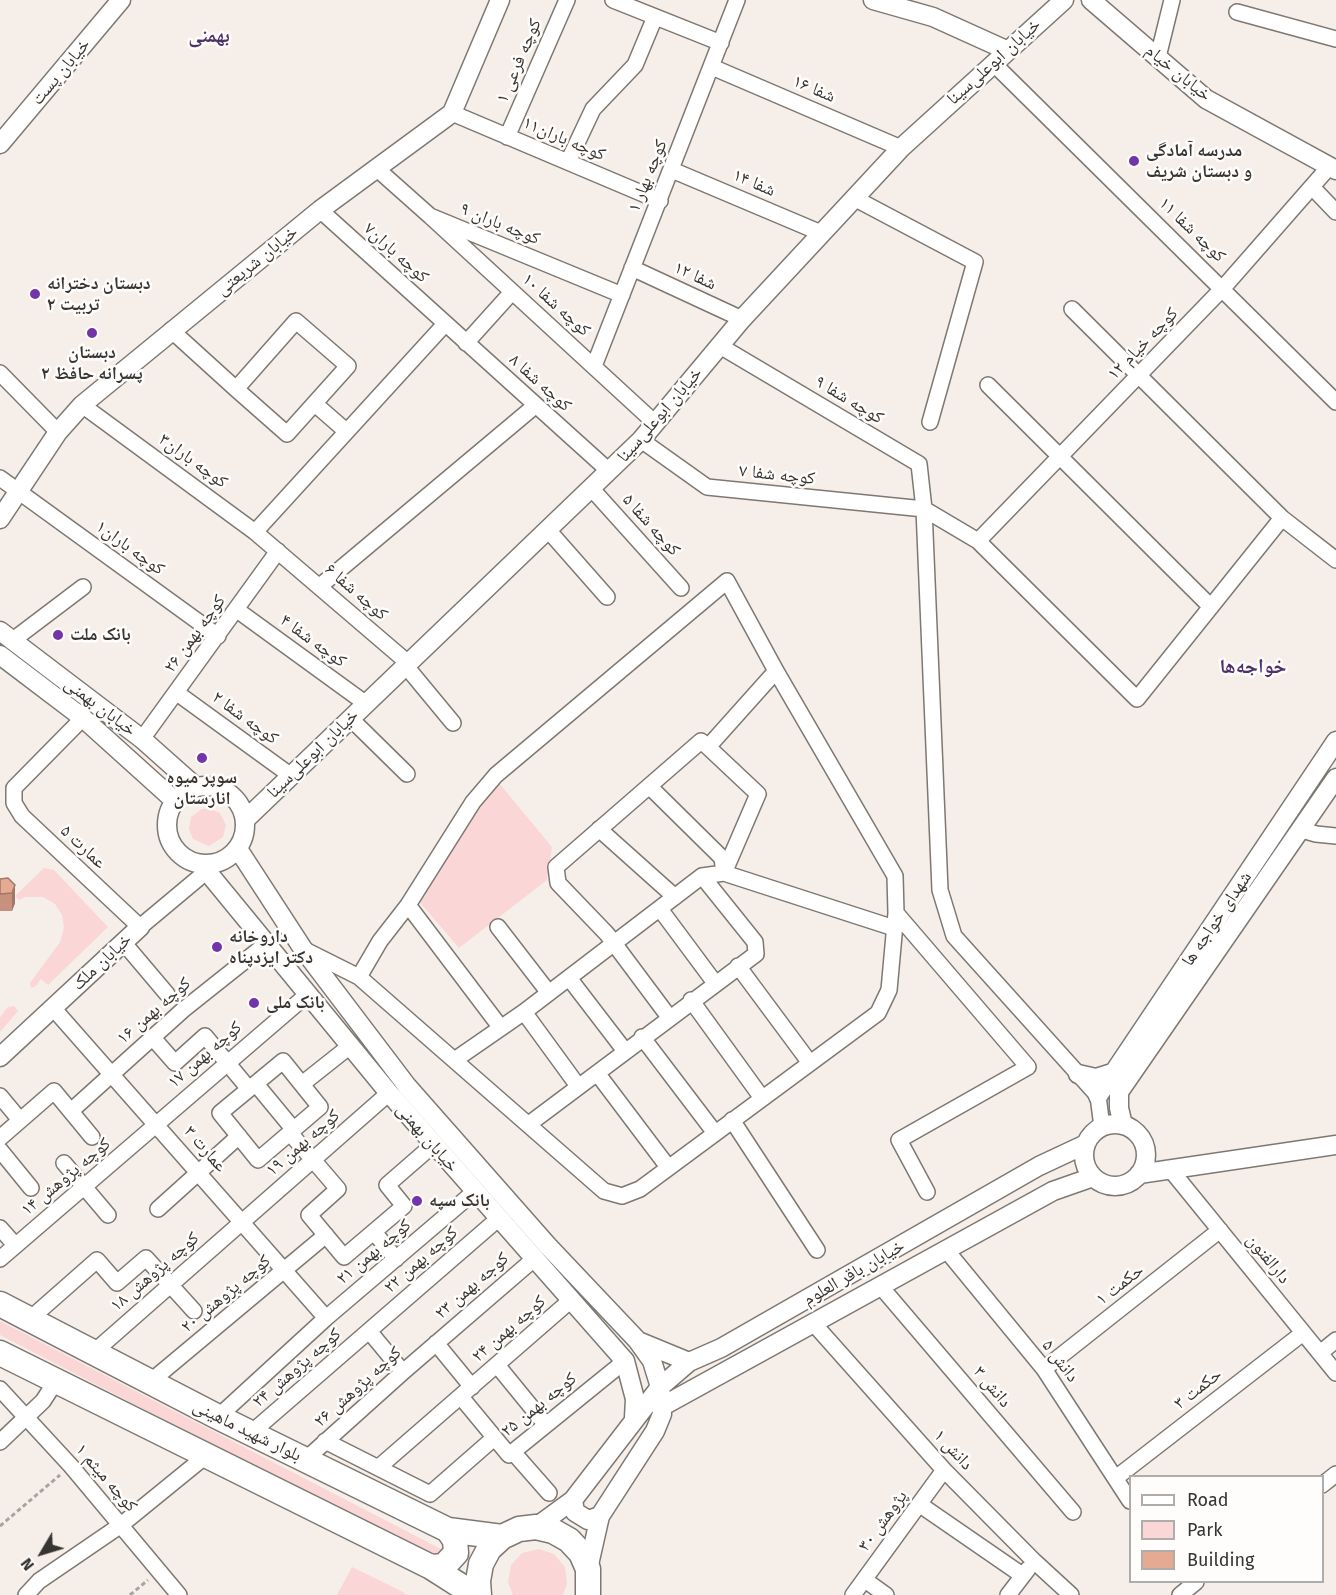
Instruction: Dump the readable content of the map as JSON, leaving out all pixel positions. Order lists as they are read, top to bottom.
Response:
{
  "streets": {
    "main road": ["بلوار شهید ماهینی"],
    "street": [
      "کوچه فرعی ۱",
      "خیابان ابوعلی‌سینا",
      "خیابان پست",
      "خیابان خیام",
      "شفا ۱۶",
      "کوچه باران۱۱",
      "کوچه بهار ۱",
      "شفا ۱۴",
      "کوچه باران ۹",
      "کوچه شفا ۱۱",
      "کوچه باران۷",
      "خیابان شریعتی",
      "شفا ۱۲",
      "کوچه شفا ۱۰",
      "کوچه خیام ۱۲",
      "کوچه شفا ۸",
      "کوچه شفا ۹",
      "کوچه باران۳",
      "کوچه شفا ۷",
      "کوچه شفا ۵",
      "کوچه باران۱",
      "کوچه شفا ۶",
      "کوچه بهمن ۲۶",
      "کوچه شفا ۴",
      "خیابان بهمنی",
      "کوچه شفا ۲",
      "عمارت ۵",
      "شهدای خواجه ها",
      "خیابان ملک",
      "کوچه بهمن ۱۶",
      "کوچه بهمن ۱۷",
      "کوچه بهمن ۱۹",
      "عمارت ۳",
      "کوچه پژوهش ۱۴",
      "کوچه بهمن ۲۱",
      "دارالفنون",
      "کوچه بهمن ۲۲",
      "کوچه پژوهش ۱۸",
      "خیابان باقر العلوم",
      "حکمت ۱",
      "کوجه بهمن ۲۳",
      "کوچه پژوهش ۲۰",
      "کوچه بهمن ۲۴",
      "دانش ۵",
      "کوچه پژوهش ۲۴",
      "کوچه پژوهش ۲۶",
      "دانش ۳",
      "حکمت ۳",
      "کوچه بهمن ۲۵",
      "دانش ۱",
      "کوچه میثم ۱",
      "پژوهش ۳۰"
    ]
  },
  "crossings": [
    ["کوچه فرعی ۱", "کوچه باران۱۱"],
    ["خیابان ابوعلی‌سینا", "شفا ۱۶"],
    ["خیابان ابوعلی‌سینا", "شفا ۱۴"],
    ["خیابان ابوعلی‌سینا", "کوچه شفا ۱۱"],
    ["خیابان ابوعلی‌سینا", "شفا ۱۲"],
    ["خیابان ابوعلی‌سینا", "کوچه شفا ۱۰"],
    ["خیابان ابوعلی‌سینا", "کوچه شفا ۸"],
    ["خیابان ابوعلی‌سینا", "کوچه شفا ۹"],
    ["خیابان ابوعلی‌سینا", "کوچه شفا ۷"],
    ["خیابان ابوعلی‌سینا", "کوچه شفا ۵"],
    ["خیابان ابوعلی‌سینا", "کوچه شفا ۶"],
    ["خیابان ابوعلی‌سینا", "کوچه شفا ۴"],
    ["خیابان ابوعلی‌سینا", "خیابان بهمنی"],
    ["خیابان ابوعلی‌سینا", "کوچه شفا ۲"],
    ["خیابان ابوعلی‌سینا", "خیابان ملک"],
    ["خیابان خیام", "کوچه خیام ۱۲"],
    ["شفا ۱۶", "کوچه بهار ۱"],
    ["کوچه باران۱۱", "کوچه بهار ۱"],
    ["کوچه باران۱۱", "خیابان شریعتی"],
    ["کوچه بهار ۱", "شفا ۱۴"],
    ["کوچه بهار ۱", "کوچه باران ۹"],
    ["کوچه بهار ۱", "شفا ۱۲"],
    ["کوچه بهار ۱", "کوچه شفا ۱۰"],
    ["کوچه باران ۹", "خیابان شریعتی"],
    ["کوچه باران ۹", "کوچه شفا ۱۰"],
    ["کوچه شفا ۱۱", "کوچه خیام ۱۲"],
    ["کوچه باران۷", "خیابان شریعتی"],
    ["کوچه باران۷", "کوچه شفا ۸"],
    ["خیابان شریعتی", "کوچه باران۳"],
    ["خیابان شریعتی", "کوچه باران۱"],
    ["کوچه شفا ۹", "کوچه شفا ۷"],
    ["کوچه باران۳", "کوچه شفا ۶"],
    ["کوچه باران۳", "کوچه بهمن ۲۶"],
    ["کوچه باران۱", "کوچه بهمن ۲۶"],
    ["کوچه شفا ۶", "کوچه بهمن ۲۶"],
    ["کوچه بهمن ۲۶", "کوچه شفا ۴"],
    ["کوچه بهمن ۲۶", "خیابان بهمنی"],
    ["کوچه بهمن ۲۶", "کوچه شفا ۲"],
    ["خیابان بهمنی", "عمارت ۵"],
    ["خیابان بهمنی", "خیابان ملک"],
    ["خیابان بهمنی", "کوچه بهمن ۱۶"],
    ["خیابان بهمنی", "کوچه بهمن ۱۷"],
    ["خیابان بهمنی", "کوچه بهمن ۱۹"],
    ["خیابان بهمنی", "کوچه بهمن ۲۱"],
    ["خیابان بهمنی", "کوچه بهمن ۲۲"],
    ["خیابان بهمنی", "خیابان باقر العلوم"],
    ["خیابان بهمنی", "کوجه بهمن ۲۳"],
    ["خیابان بهمنی", "کوچه بهمن ۲۴"],
    ["خیابان بهمنی", "کوچه بهمن ۲۵"],
    ["عمارت ۵", "خیابان ملک"],
    ["شهدای خواجه ها", "خیابان باقر العلوم"],
    ["خیابان ملک", "عمارت ۳"],
    ["کوچه بهمن ۱۶", "عمارت ۳"],
    ["کوچه بهمن ۱۷", "عمارت ۳"],
    ["کوچه بهمن ۱۷", "کوچه پژوهش ۱۴"],
    ["کوچه بهمن ۱۹", "عمارت ۳"],
    ["کوچه بهمن ۱۹", "کوچه پژوهش ۱۸"],
    ["عمارت ۳", "کوچه پژوهش ۱۴"],
    ["عمارت ۳", "کوچه بهمن ۲۱"],
    ["عمارت ۳", "کوچه پژوهش ۱۸"],
    ["عمارت ۳", "کوچه پژوهش ۲۰"],
    ["کوچه بهمن ۲۱", "بلوار شهید ماهینی"],
    ["دارالفنون", "حکمت ۱"],
    ["دارالفنون", "حکمت ۳"],
    ["کوچه بهمن ۲۲", "کوچه پژوهش ۲۴"],
    ["کوچه پژوهش ۱۸", "بلوار شهید ماهینی"],
    ["خیابان باقر العلوم", "دانش ۵"],
    ["خیابان باقر العلوم", "دانش ۳"],
    ["خیابان باقر العلوم", "دانش ۱"],
    ["حکمت ۱", "دانش ۵"],
    ["کوجه بهمن ۲۳", "کوچه پژوهش ۲۶"],
    ["کوجه بهمن ۲۳", "کوچه بهمن ۲۵"],
    ["کوچه پژوهش ۲۰", "بلوار شهید ماهینی"],
    ["کوچه بهمن ۲۴", "کوچه بهمن ۲۵"],
    ["دانش ۵", "حکمت ۳"],
    ["کوچه پژوهش ۲۴", "بلوار شهید ماهینی"],
    ["کوچه پژوهش ۲۶", "کوچه بهمن ۲۵"],
    ["کوچه پژوهش ۲۶", "بلوار شهید ماهینی"],
    ["دانش ۱", "پژوهش ۳۰"]
  ],
  "districts": ["بهمنی", "خواجه‌ها"],
  "places": [
    "مدرسه آمادگی و دبستان شریف",
    "دبستان دخترانه تربیت ۲",
    "دبستان پسرانه حافظ ۲",
    "بانک ملت",
    "سوپر میوه انارستان",
    "داروخانه دکتر ایزدپناه",
    "بانک ملی",
    "بانک سپه"
  ],
  "legend": ["Road", "Park", "Building"],
  "north": "bottom left"
}
